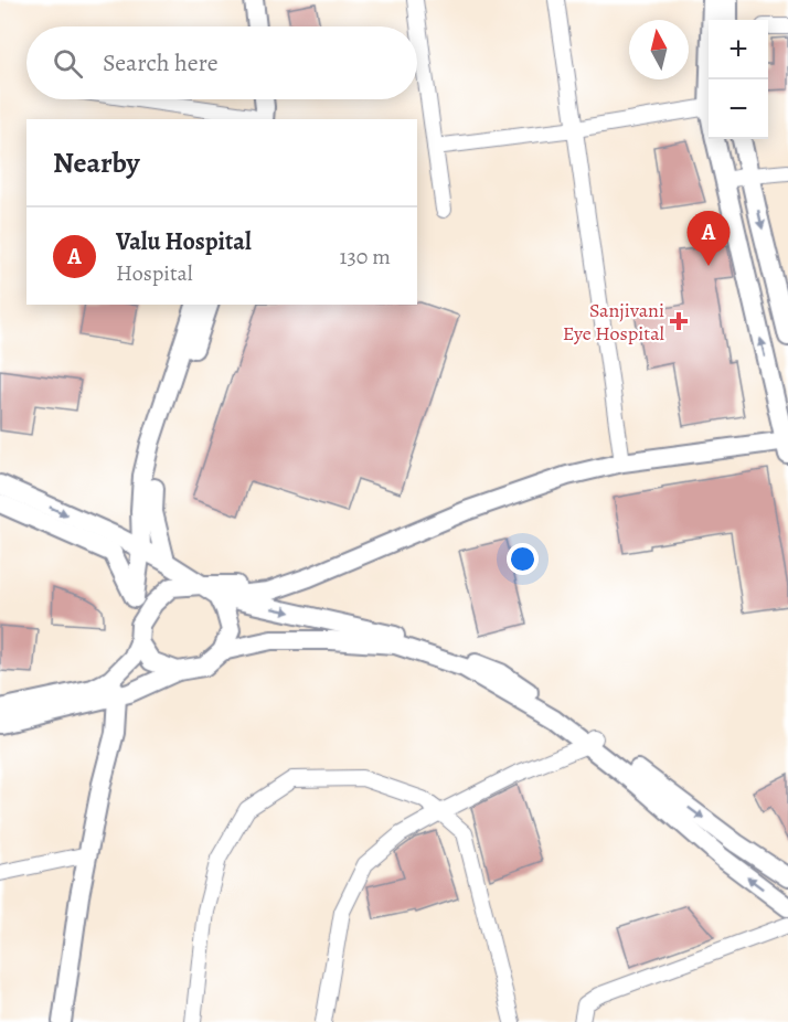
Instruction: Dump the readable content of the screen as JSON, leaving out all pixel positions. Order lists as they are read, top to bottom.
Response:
{
  "places": {
    "health": ["Sanjivani Eye Hospital"]
  },
  "north": "top",
  "page": {
    "map_buttons": ["+", "−"],
    "search": "Search here",
    "heading": "Nearby",
    "list": [
      {
        "mark": "A",
        "name": "Valu Hospital",
        "note": "Hospital",
        "value": "130 m"
      }
    ],
    "pins": "A"
  }
}
